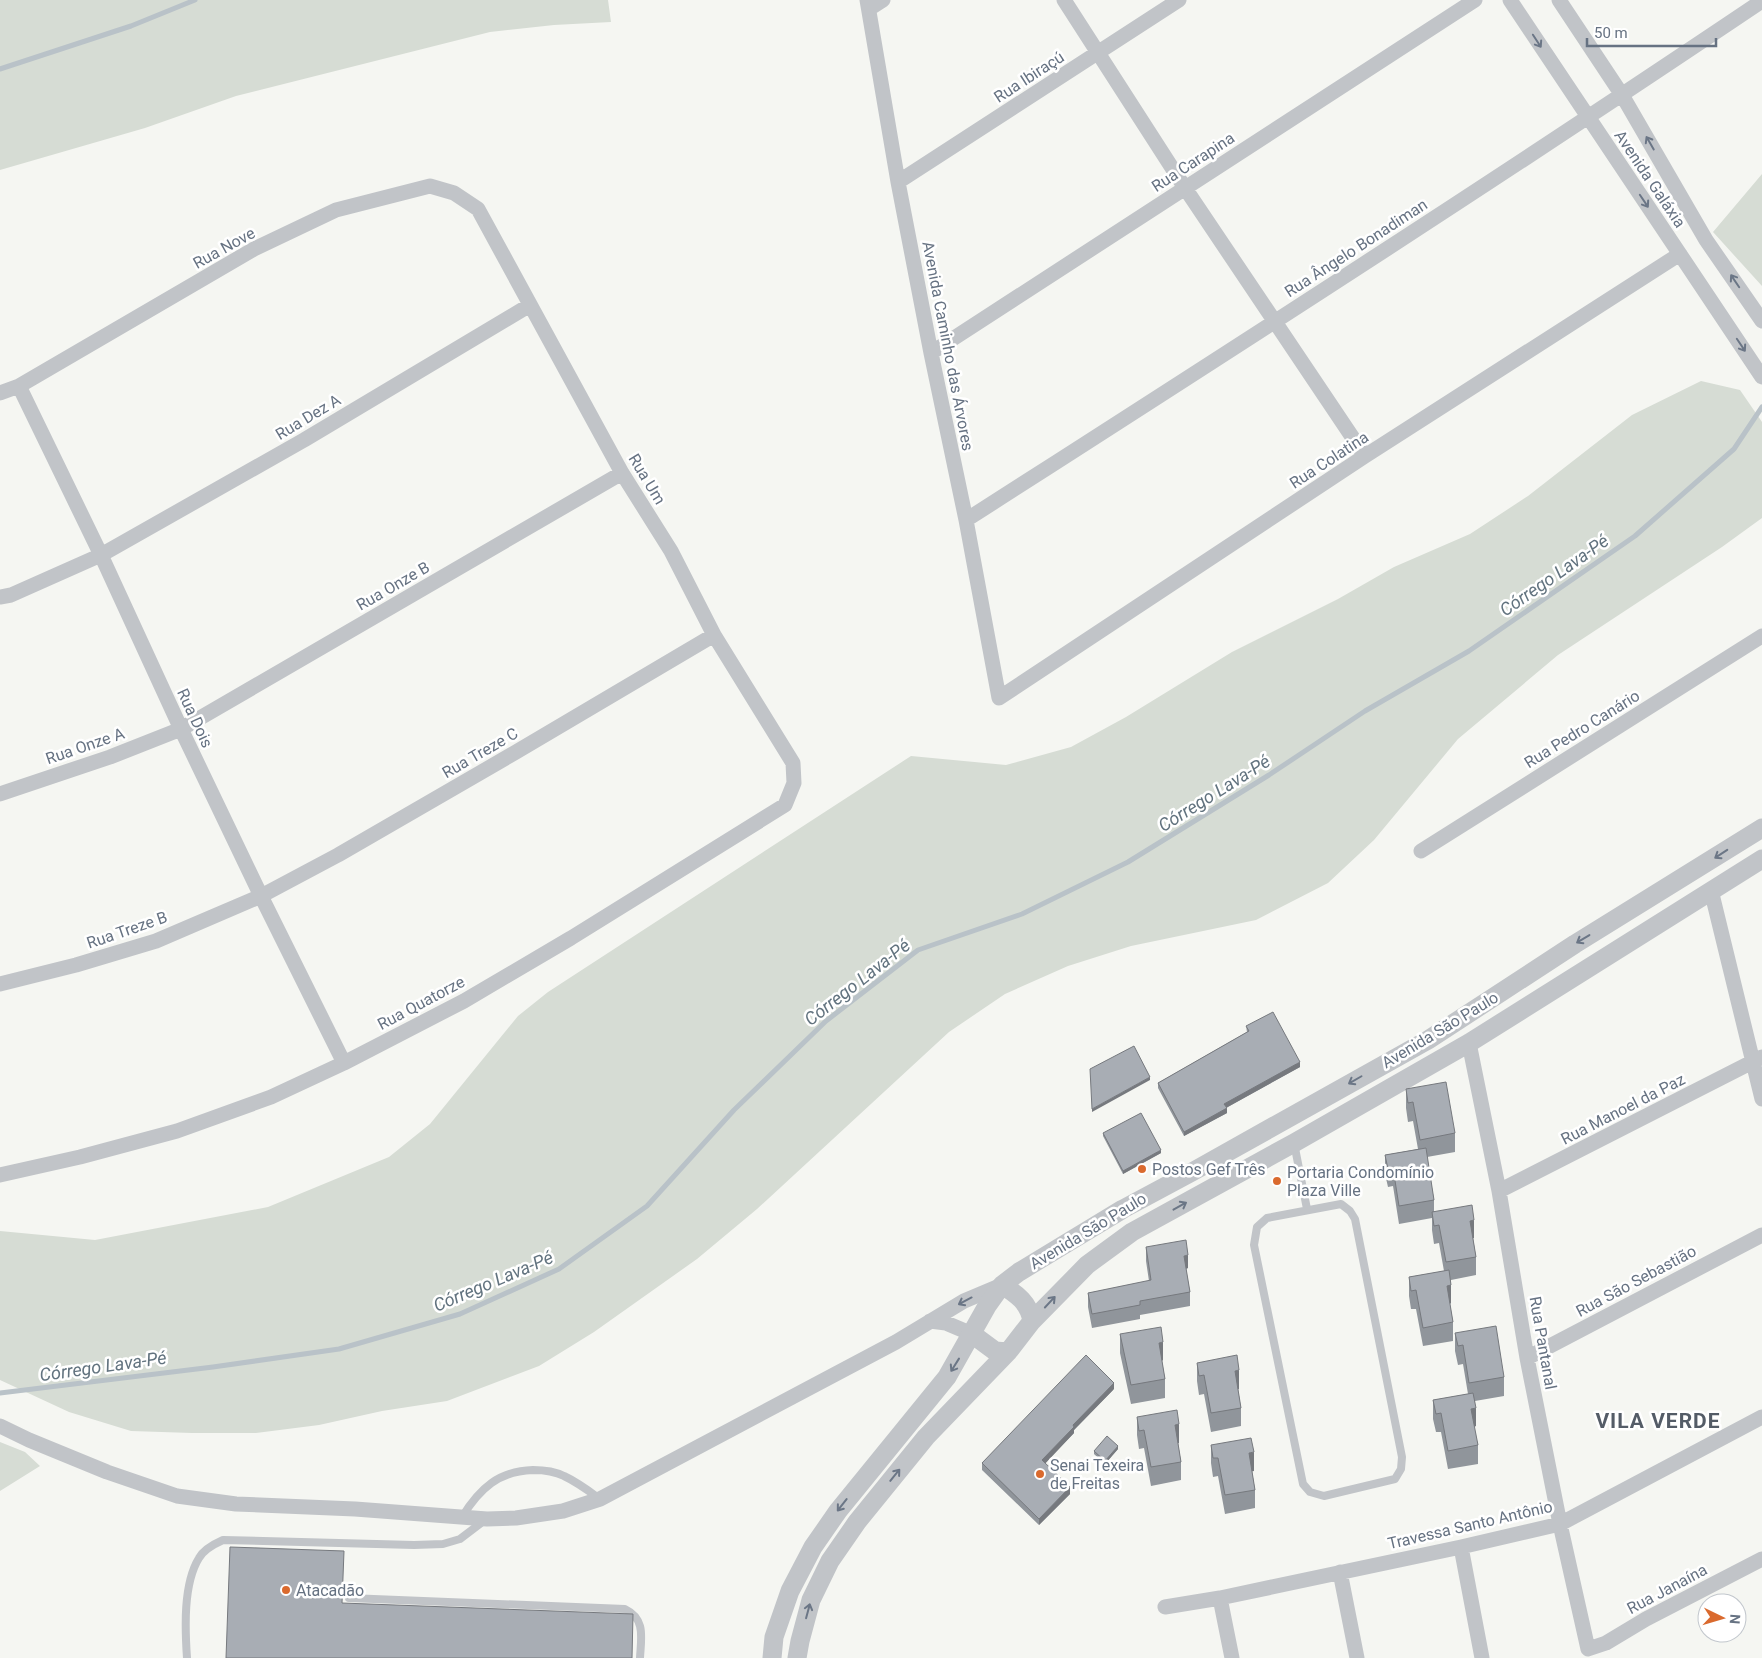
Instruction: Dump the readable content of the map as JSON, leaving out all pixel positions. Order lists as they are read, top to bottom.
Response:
{
  "streets": {
    "street": [
      "Rua Ibiraçú",
      "Rua Carapina",
      "Avenida Galáxia",
      "Rua Nove",
      "Rua Ângelo Bonadiman",
      "Avenida Caminho das Árvores",
      "Rua Dez A",
      "Rua Colatina",
      "Rua Um",
      "Rua Onze B",
      "Rua Dois",
      "Rua Pedro Canário",
      "Rua Onze A",
      "Rua Treze C",
      "Rua Treze B",
      "Rua Quatorze",
      "Avenida São Paulo",
      "Rua Manoel da Paz",
      "Rua São Sebastião",
      "Rua Pantanal",
      "Travessa Santo Antônio",
      "Rua Janaína"
    ]
  },
  "crossings": [
    ["Rua Ibiraçú", "Avenida Caminho das Árvores"],
    ["Rua Carapina", "Avenida Caminho das Árvores"],
    ["Avenida Galáxia", "Rua Ângelo Bonadiman"],
    ["Avenida Galáxia", "Rua Colatina"],
    ["Rua Nove", "Rua Um"],
    ["Rua Nove", "Rua Dois"],
    ["Rua Ângelo Bonadiman", "Avenida Caminho das Árvores"],
    ["Avenida Caminho das Árvores", "Rua Colatina"],
    ["Rua Dez A", "Rua Um"],
    ["Rua Dez A", "Rua Dois"],
    ["Rua Um", "Rua Onze B"],
    ["Rua Um", "Rua Treze C"],
    ["Rua Um", "Rua Quatorze"],
    ["Rua Onze B", "Rua Dois"],
    ["Rua Onze B", "Rua Onze A"],
    ["Rua Dois", "Rua Onze A"],
    ["Rua Dois", "Rua Treze C"],
    ["Rua Dois", "Rua Treze B"],
    ["Rua Dois", "Rua Quatorze"],
    ["Rua Treze C", "Rua Treze B"],
    ["Avenida São Paulo", "Rua Pantanal"],
    ["Rua Manoel da Paz", "Rua Pantanal"],
    ["Rua São Sebastião", "Rua Pantanal"],
    ["Rua Pantanal", "Travessa Santo Antônio"],
    ["Rua Pantanal", "Rua Janaína"]
  ],
  "districts": ["VILA VERDE"],
  "water": ["Córrego Lava-Pé"],
  "places": [
    "Postos Gef Três",
    "Portaria Condomínio Plaza Ville",
    "Senai Texeira de Freitas",
    "Atacadão"
  ],
  "scale_bar": "50 m",
  "north": "right"
}
